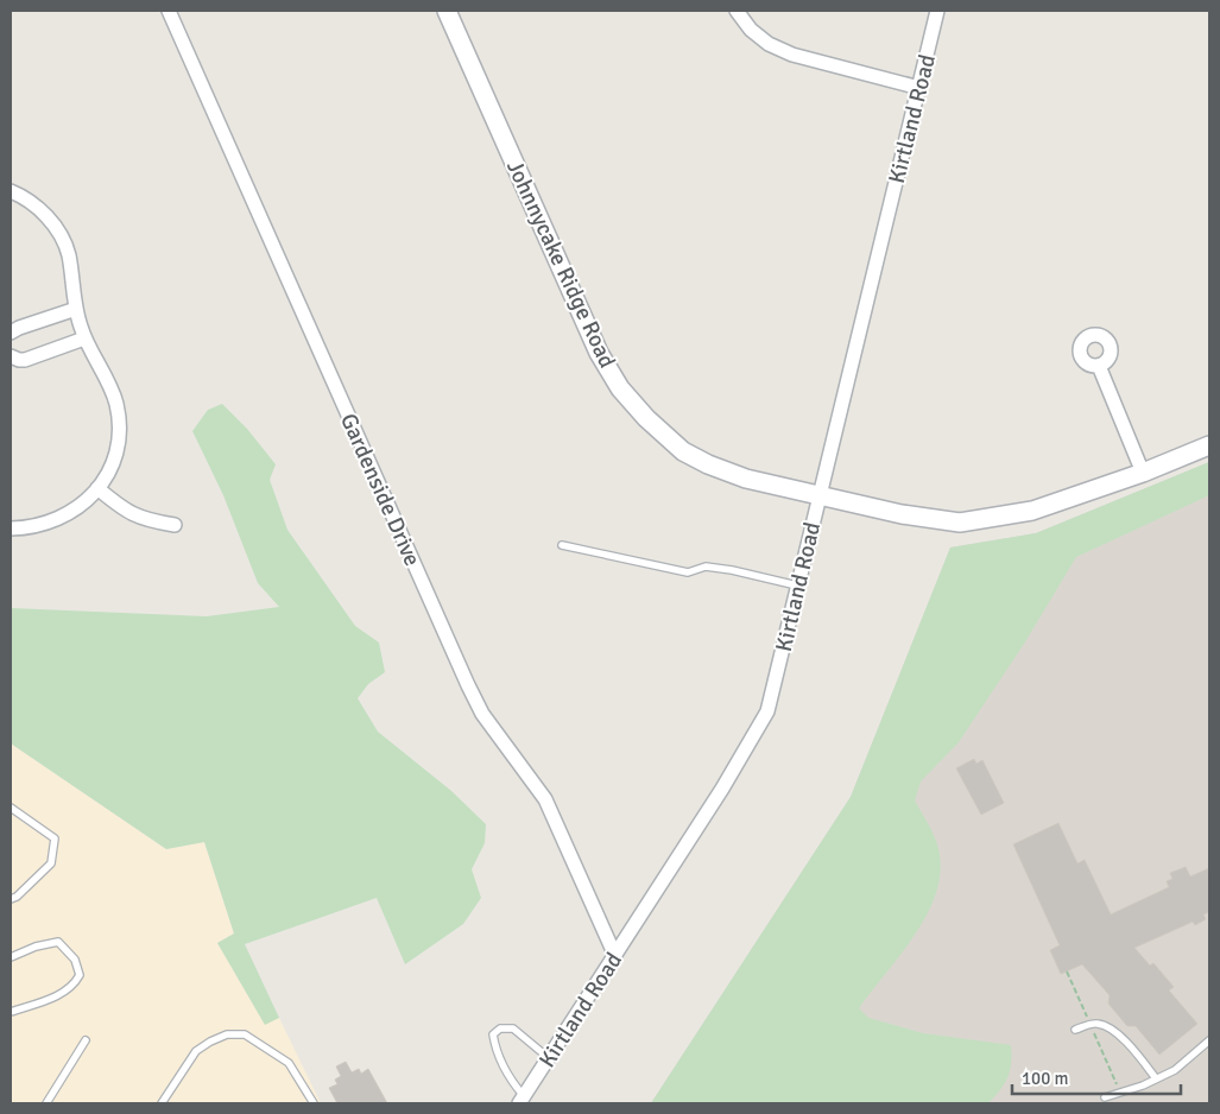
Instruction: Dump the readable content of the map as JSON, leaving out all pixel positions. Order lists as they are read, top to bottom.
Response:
{
  "streets": {
    "main road": ["Johnnycake Ridge Road"],
    "street": ["Kirtland Road", "Gardenside Drive"]
  },
  "crossings": [
    ["Kirtland Road", "Johnnycake Ridge Road"],
    ["Kirtland Road", "Gardenside Drive"]
  ],
  "scale_bar": "100 m"
}
